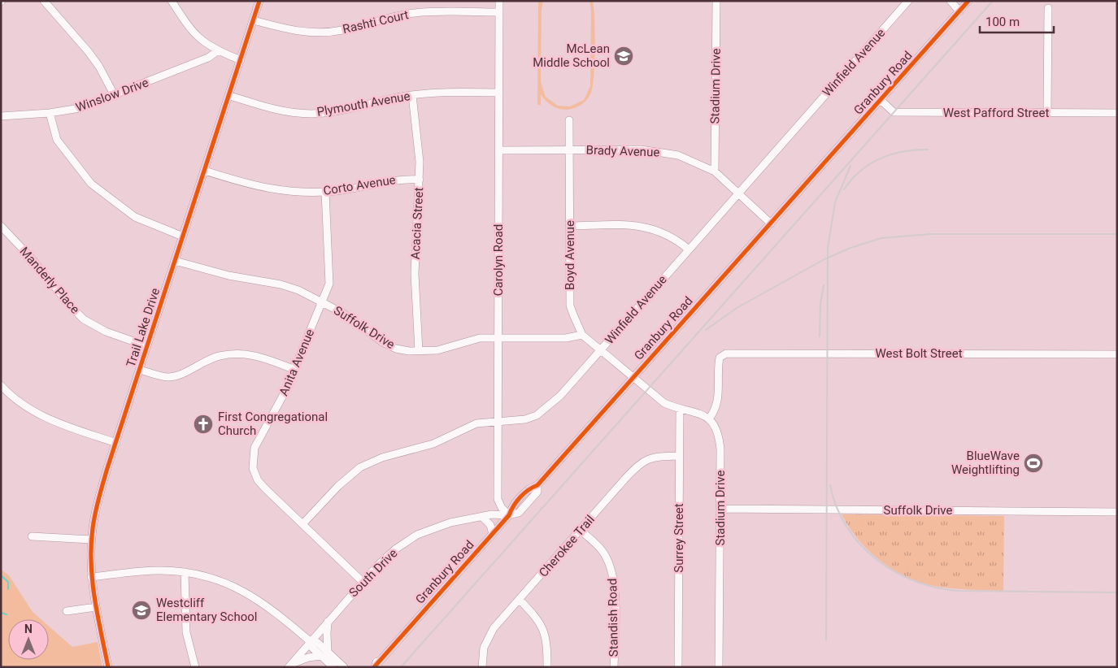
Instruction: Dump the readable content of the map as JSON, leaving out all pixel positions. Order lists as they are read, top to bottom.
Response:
{
  "streets": {
    "street": [
      "Rashti Court",
      "Winfield Avenue",
      "Granbury Road",
      "Stadium Drive",
      "Winslow Drive",
      "Plymouth Avenue",
      "West Pafford Street",
      "Brady Avenue",
      "Corto Avenue",
      "Acacia Street",
      "Boyd Avenue",
      "Carolyn Road",
      "Manderly Place",
      "Trail Lake Drive",
      "Suffolk Drive",
      "West Bolt Street",
      "Anita Avenue",
      "Surrey Street",
      "Cherokee Trail",
      "South Drive",
      "Standish Road"
    ]
  },
  "crossings": [
    ["Rashti Court", "Carolyn Road"],
    ["Rashti Court", "Trail Lake Drive"],
    ["Winfield Avenue", "Brady Avenue"],
    ["Winfield Avenue", "Carolyn Road"],
    ["Winfield Avenue", "Anita Avenue"],
    ["Granbury Road", "West Pafford Street"],
    ["Granbury Road", "Brady Avenue"],
    ["Granbury Road", "Carolyn Road"],
    ["Granbury Road", "South Drive"],
    ["Stadium Drive", "Brady Avenue"],
    ["Stadium Drive", "Suffolk Drive"],
    ["Stadium Drive", "West Bolt Street"],
    ["Plymouth Avenue", "Acacia Street"],
    ["Plymouth Avenue", "Carolyn Road"],
    ["Plymouth Avenue", "Trail Lake Drive"],
    ["Brady Avenue", "Boyd Avenue"],
    ["Brady Avenue", "Carolyn Road"],
    ["Corto Avenue", "Acacia Street"],
    ["Corto Avenue", "Trail Lake Drive"],
    ["Corto Avenue", "Anita Avenue"],
    ["Acacia Street", "Suffolk Drive"],
    ["Boyd Avenue", "Suffolk Drive"],
    ["Carolyn Road", "Suffolk Drive"],
    ["Carolyn Road", "South Drive"],
    ["Manderly Place", "Trail Lake Drive"],
    ["Trail Lake Drive", "Suffolk Drive"],
    ["Suffolk Drive", "Anita Avenue"],
    ["Anita Avenue", "South Drive"],
    ["Surrey Street", "Cherokee Trail"],
    ["Cherokee Trail", "Standish Road"]
  ],
  "places": {
    "school or university": ["McLean Middle School", "Westcliff Elementary School"],
    "church": ["First Congregational Church"],
    "sports": ["BlueWave Weightlifting"]
  },
  "scale_bar": "100 m",
  "north": "top"
}
